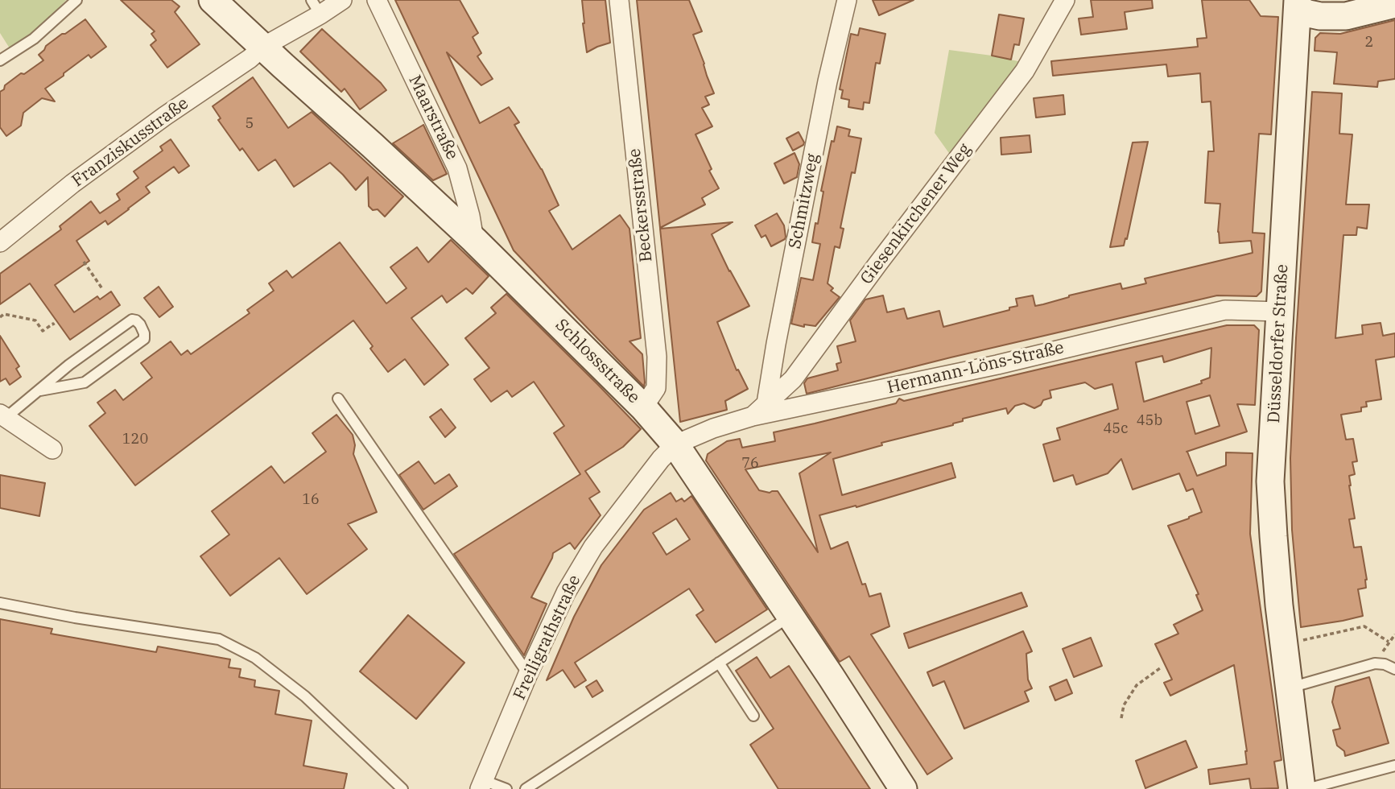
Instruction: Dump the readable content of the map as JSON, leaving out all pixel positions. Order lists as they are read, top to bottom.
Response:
{
  "streets": {
    "street": [
      "Maarstraße",
      "Franziskusstraße",
      "Schmitzweg",
      "Beckersstraße",
      "Giesenkirchener Weg",
      "Düsseldorfer Straße",
      "Schlossstraße",
      "Hermann-Löns-Straße",
      "Freiligrathstraße"
    ]
  },
  "crossings": [
    ["Maarstraße", "Schlossstraße"],
    ["Franziskusstraße", "Schlossstraße"],
    ["Schmitzweg", "Giesenkirchener Weg"],
    ["Beckersstraße", "Schlossstraße"],
    ["Giesenkirchener Weg", "Hermann-Löns-Straße"],
    ["Düsseldorfer Straße", "Hermann-Löns-Straße"],
    ["Schlossstraße", "Hermann-Löns-Straße"],
    ["Schlossstraße", "Freiligrathstraße"],
    ["Hermann-Löns-Straße", "Freiligrathstraße"]
  ],
  "house_numbers": [
    "2",
    "5",
    "45b",
    "45c",
    "120",
    "76",
    "16"
  ]
}
